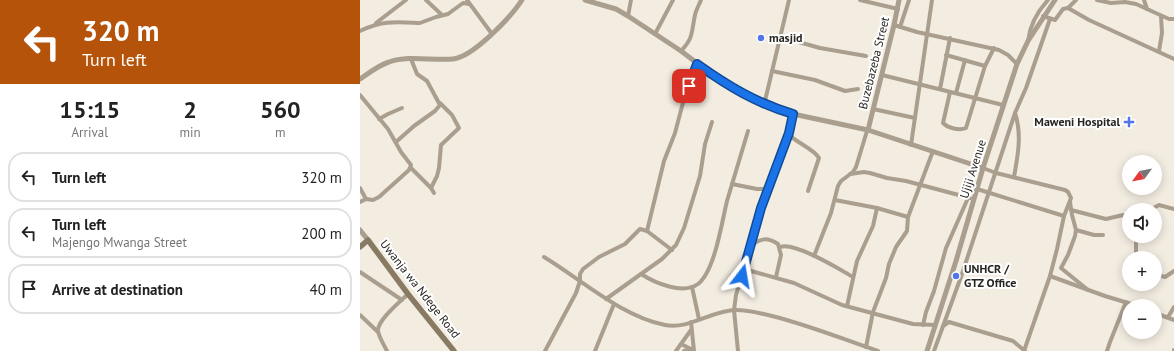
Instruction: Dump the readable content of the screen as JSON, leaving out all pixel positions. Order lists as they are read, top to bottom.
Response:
{
  "streets": {
    "main road": ["Uwanja wa Ndege Road"],
    "street": ["Buzebazeba Street", "Ujiji Avenue"]
  },
  "places": {
    "other": ["masjid", "UNHCR / GTZ Office"],
    "health": ["Maweni Hospital"]
  },
  "north": "bottom left",
  "page": {
    "turn": ["320 m", "Turn left"],
    "eta": [
      "15:15",
      "Arrival",
      "2",
      "min",
      "560",
      "m"
    ],
    "list": [
      {
        "name": "Turn left",
        "value": "320 m"
      },
      {
        "name": "Turn left",
        "note": "Majengo Mwanga Street",
        "value": "200 m"
      },
      {
        "name": "Arrive at destination",
        "value": "40 m"
      }
    ],
    "map_buttons": ["+", "−"]
  }
}
